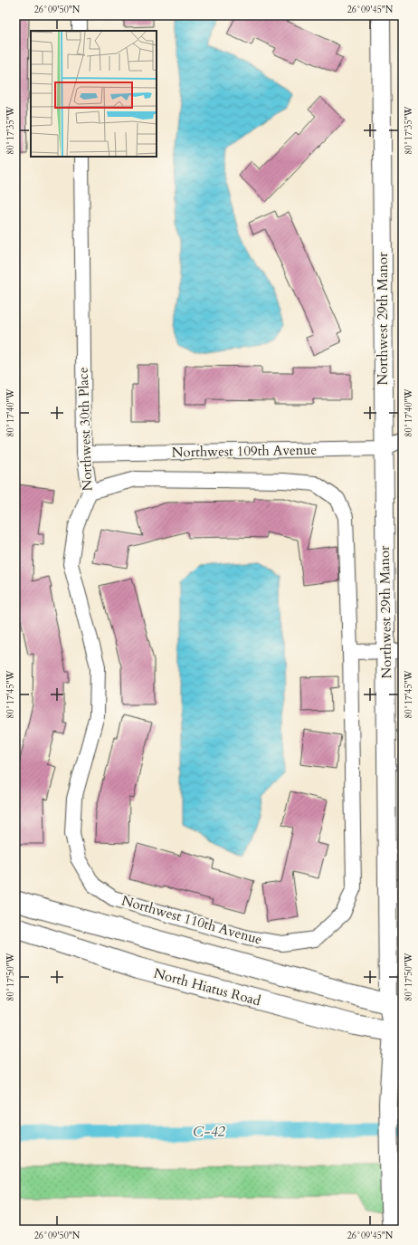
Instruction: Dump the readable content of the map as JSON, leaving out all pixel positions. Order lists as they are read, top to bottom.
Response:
{
  "streets": {
    "main road": ["North Hiatus Road"],
    "street": [
      "Northwest 29th Manor",
      "Northwest 30th Place",
      "Northwest 109th Avenue",
      "Northwest 110th Avenue"
    ]
  },
  "crossings": [
    ["Northwest 29th Manor", "Northwest 109th Avenue"],
    ["Northwest 29th Manor", "North Hiatus Road"],
    ["Northwest 30th Place", "Northwest 109th Avenue"],
    ["Northwest 30th Place", "Northwest 110th Avenue"],
    ["Northwest 109th Avenue", "Northwest 110th Avenue"]
  ],
  "water": ["C-42"],
  "coordinates": [
    "26°09'50\"N",
    "26°09'45\"N",
    "80°17'35\"W",
    "80°17'40\"W",
    "80°17'45\"W",
    "80°17'50\"W"
  ]
}
